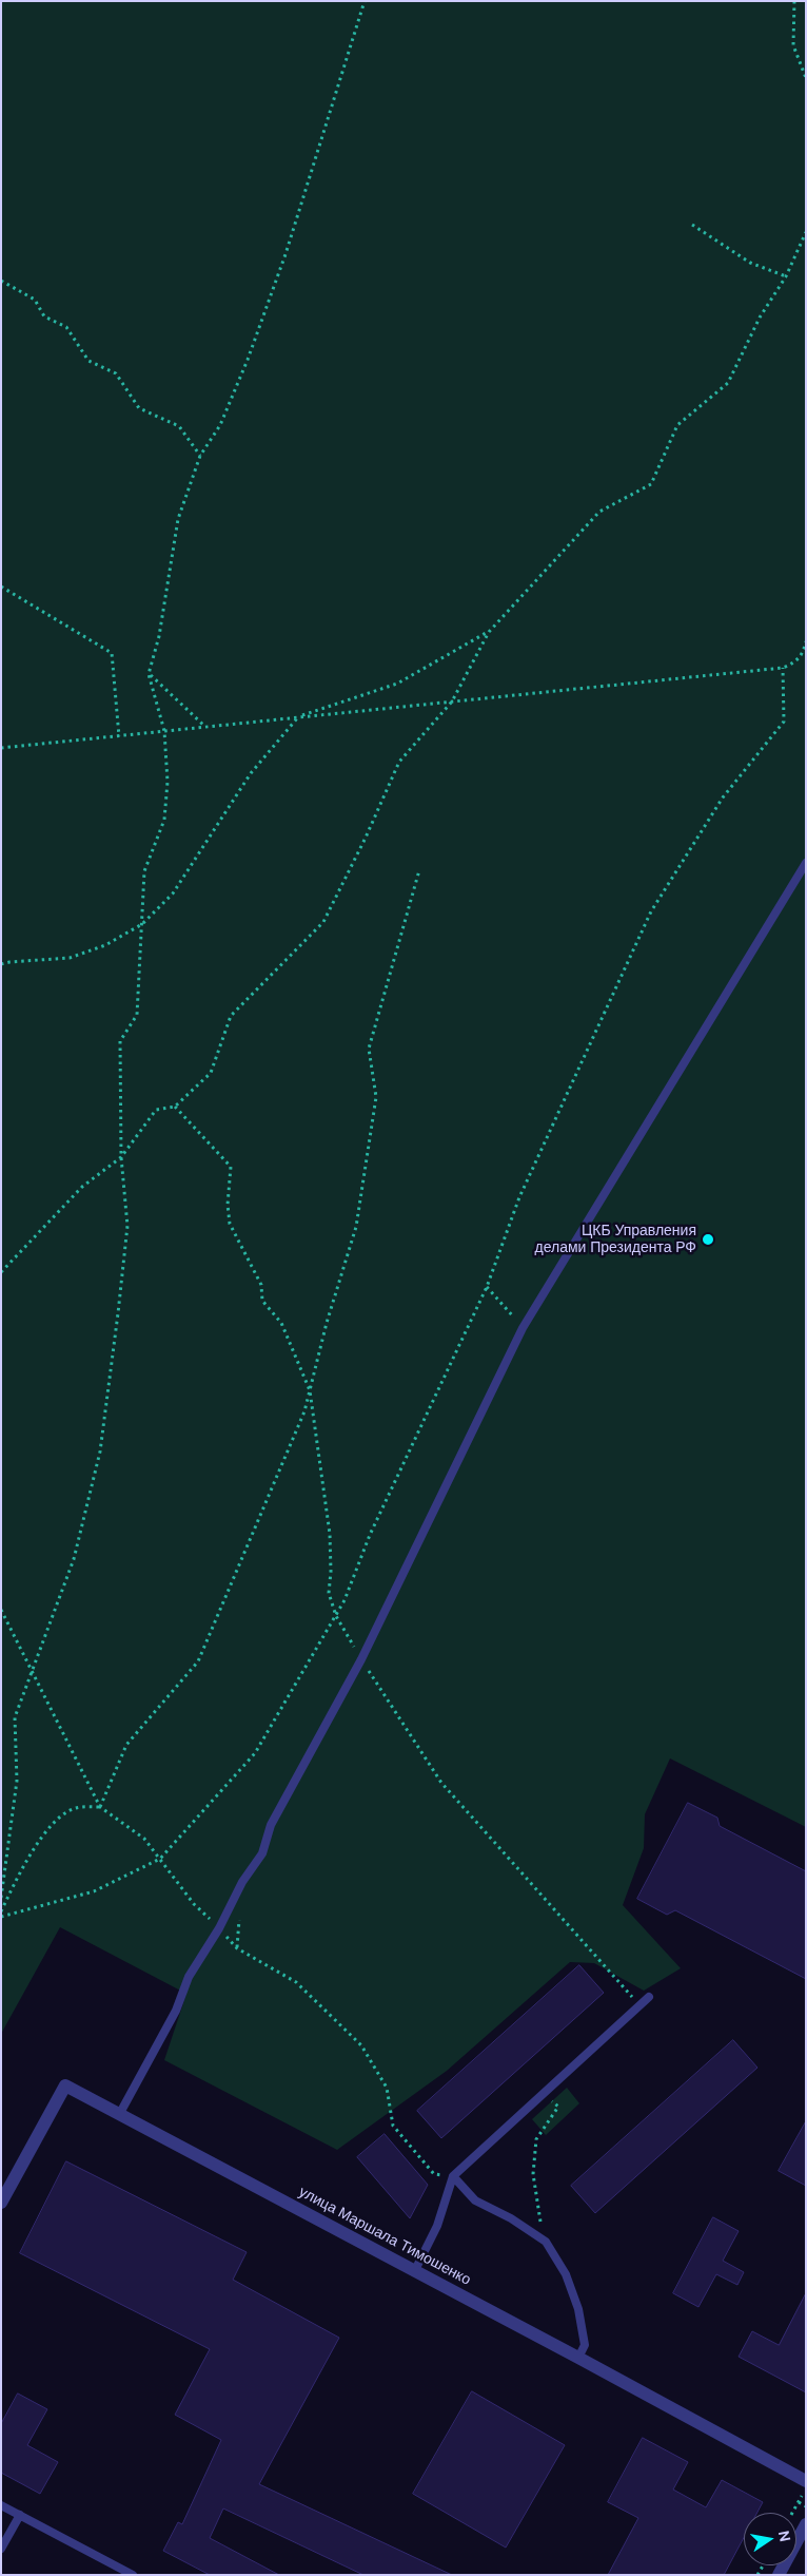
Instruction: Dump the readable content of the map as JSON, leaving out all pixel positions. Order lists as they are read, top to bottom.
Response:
{
  "streets": {
    "street": ["улица Маршала Тимошенко"]
  },
  "places": ["ЦКБ Управления делами Президента РФ"],
  "north": "right"
}
